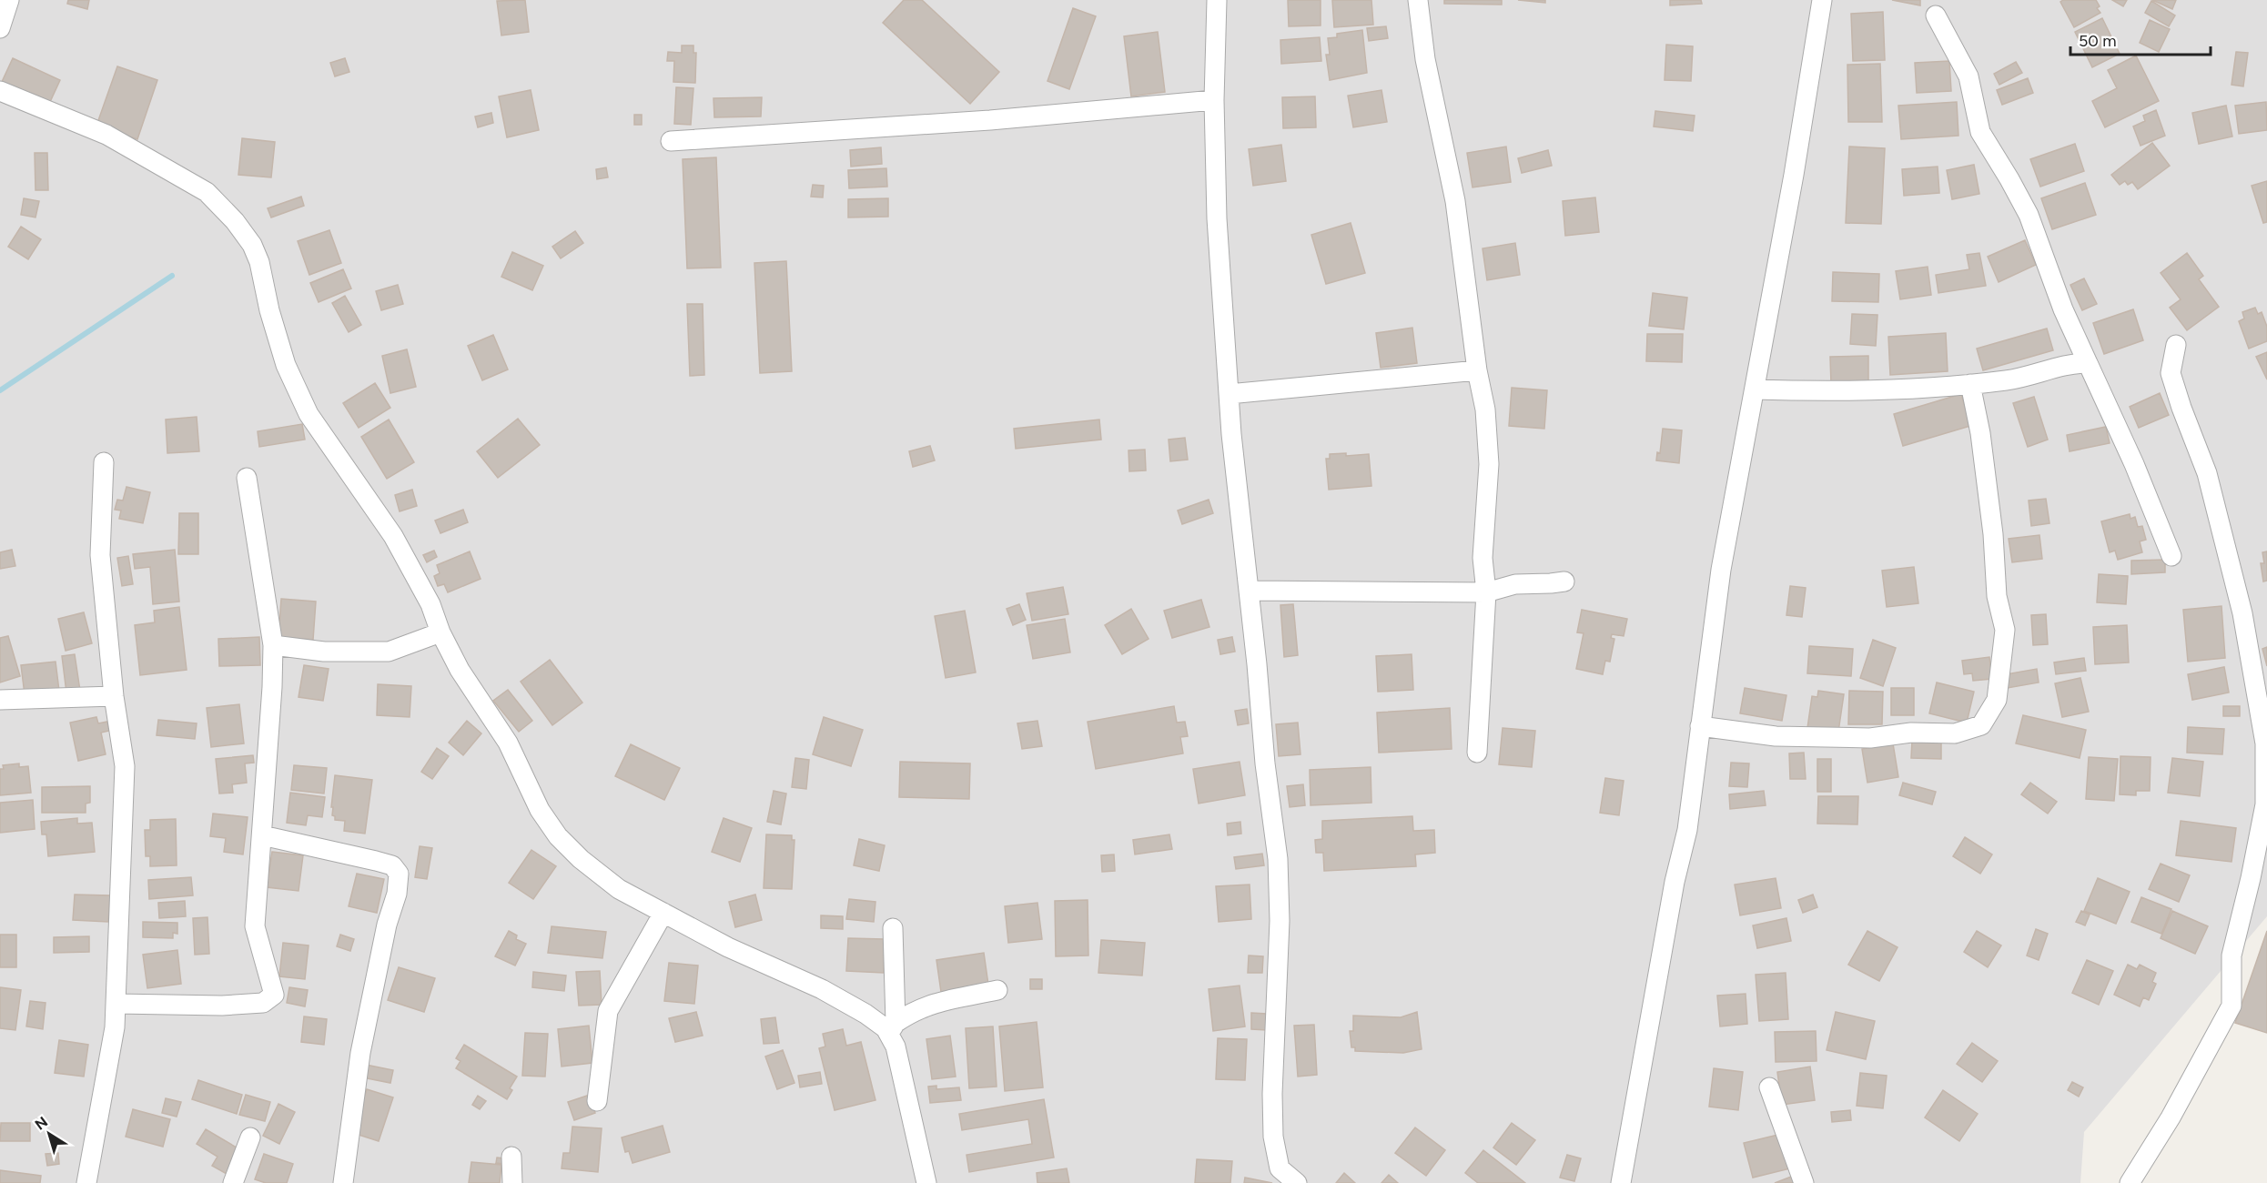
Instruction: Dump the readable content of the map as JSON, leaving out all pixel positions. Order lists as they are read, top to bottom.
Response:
{
  "scale_bar": "50 m",
  "north": "top left"
}
